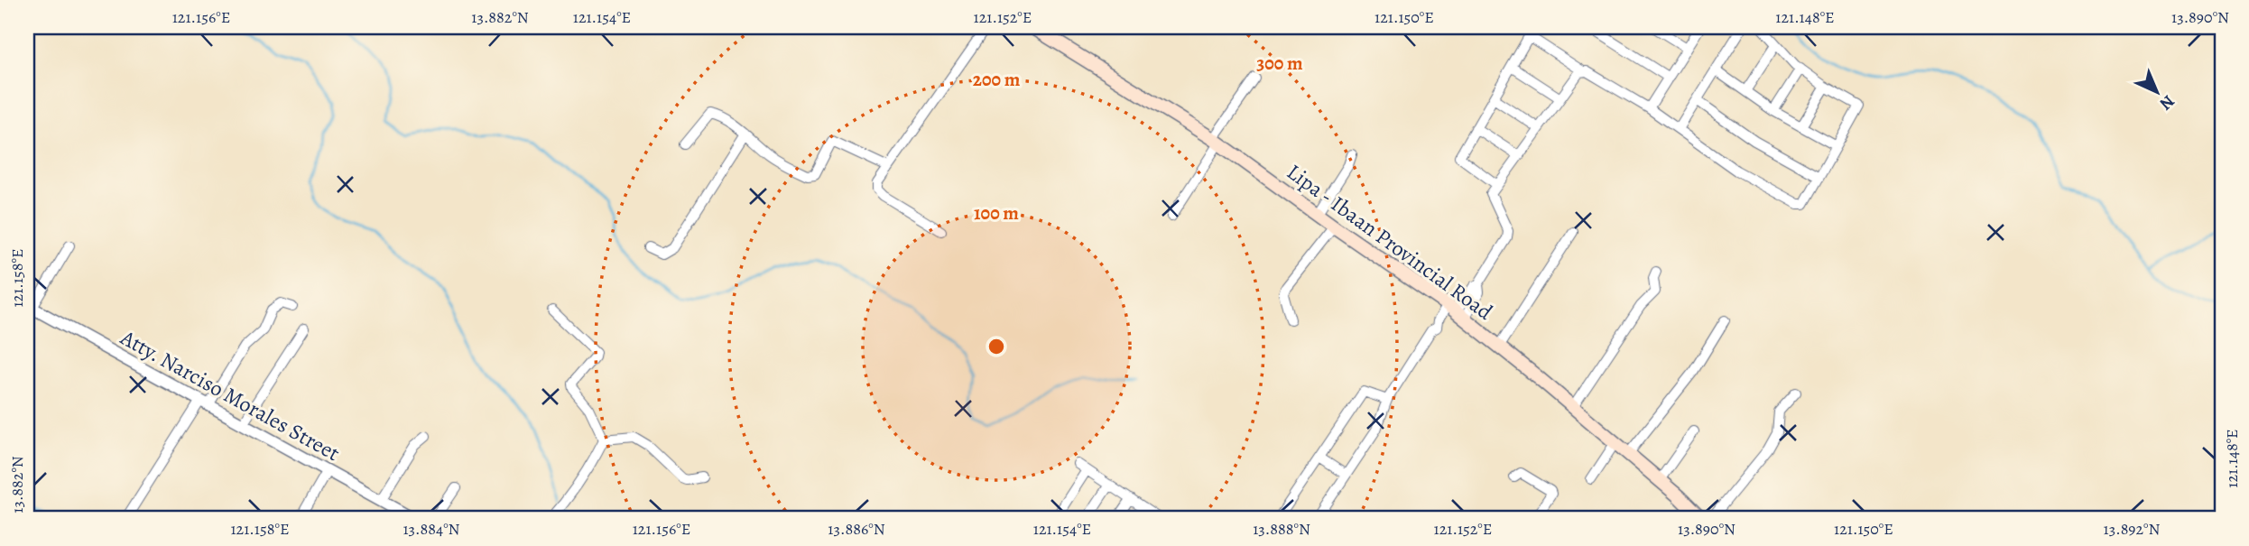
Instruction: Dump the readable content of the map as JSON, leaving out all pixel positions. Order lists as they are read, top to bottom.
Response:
{
  "streets": {
    "main road": ["Lipa - Ibaan Provincial Road"],
    "street": ["Atty. Narciso Morales Street"]
  },
  "north": "bottom right",
  "coordinates": [
    "121.156°E",
    "13.882°N",
    "121.154°E",
    "121.152°E",
    "121.150°E",
    "121.148°E",
    "13.890°N",
    "121.158°E",
    "13.884°N",
    "13.886°N",
    "13.888°N",
    "13.892°N"
  ],
  "rings": ["300 m", "200 m", "100 m"]
}
